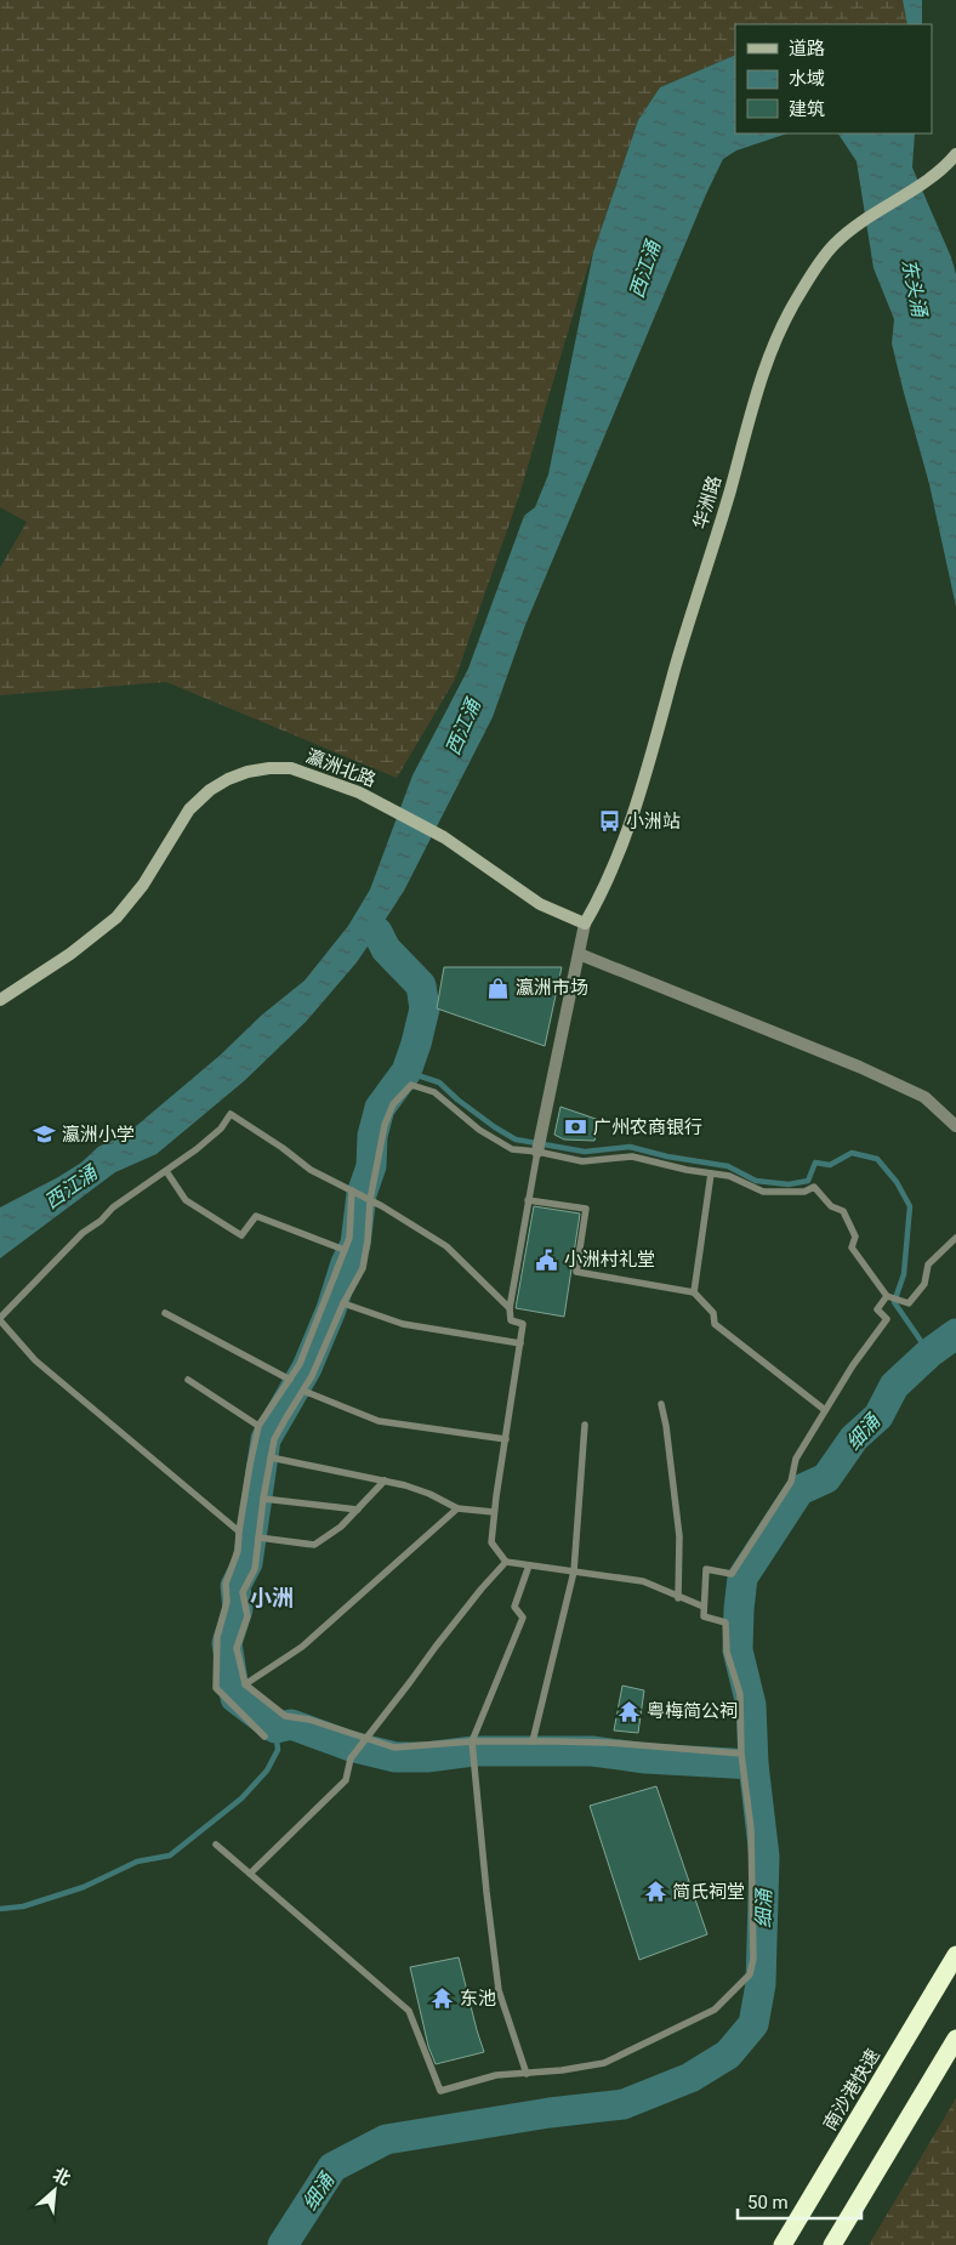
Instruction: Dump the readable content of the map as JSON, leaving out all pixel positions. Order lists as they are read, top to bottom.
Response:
{
  "streets": {
    "highway": ["南沙港快速"],
    "main road": ["华洲路", "瀛洲北路"]
  },
  "crossings": [
    ["华洲路", "瀛洲北路"]
  ],
  "districts": ["小洲"],
  "water": ["西江涌", "东头涌", "细涌"],
  "places": {
    "bus stop": ["小洲站"],
    "shop": ["瀛洲市场"],
    "bank": ["广州农商银行"],
    "school or university": ["瀛洲小学"],
    "public building": ["小洲村礼堂"],
    "temple": ["粤梅简公祠", "简氏祠堂", "东池"]
  },
  "legend": ["道路", "水域", "建筑"],
  "scale_bar": "50 m",
  "north": "top right"
}
